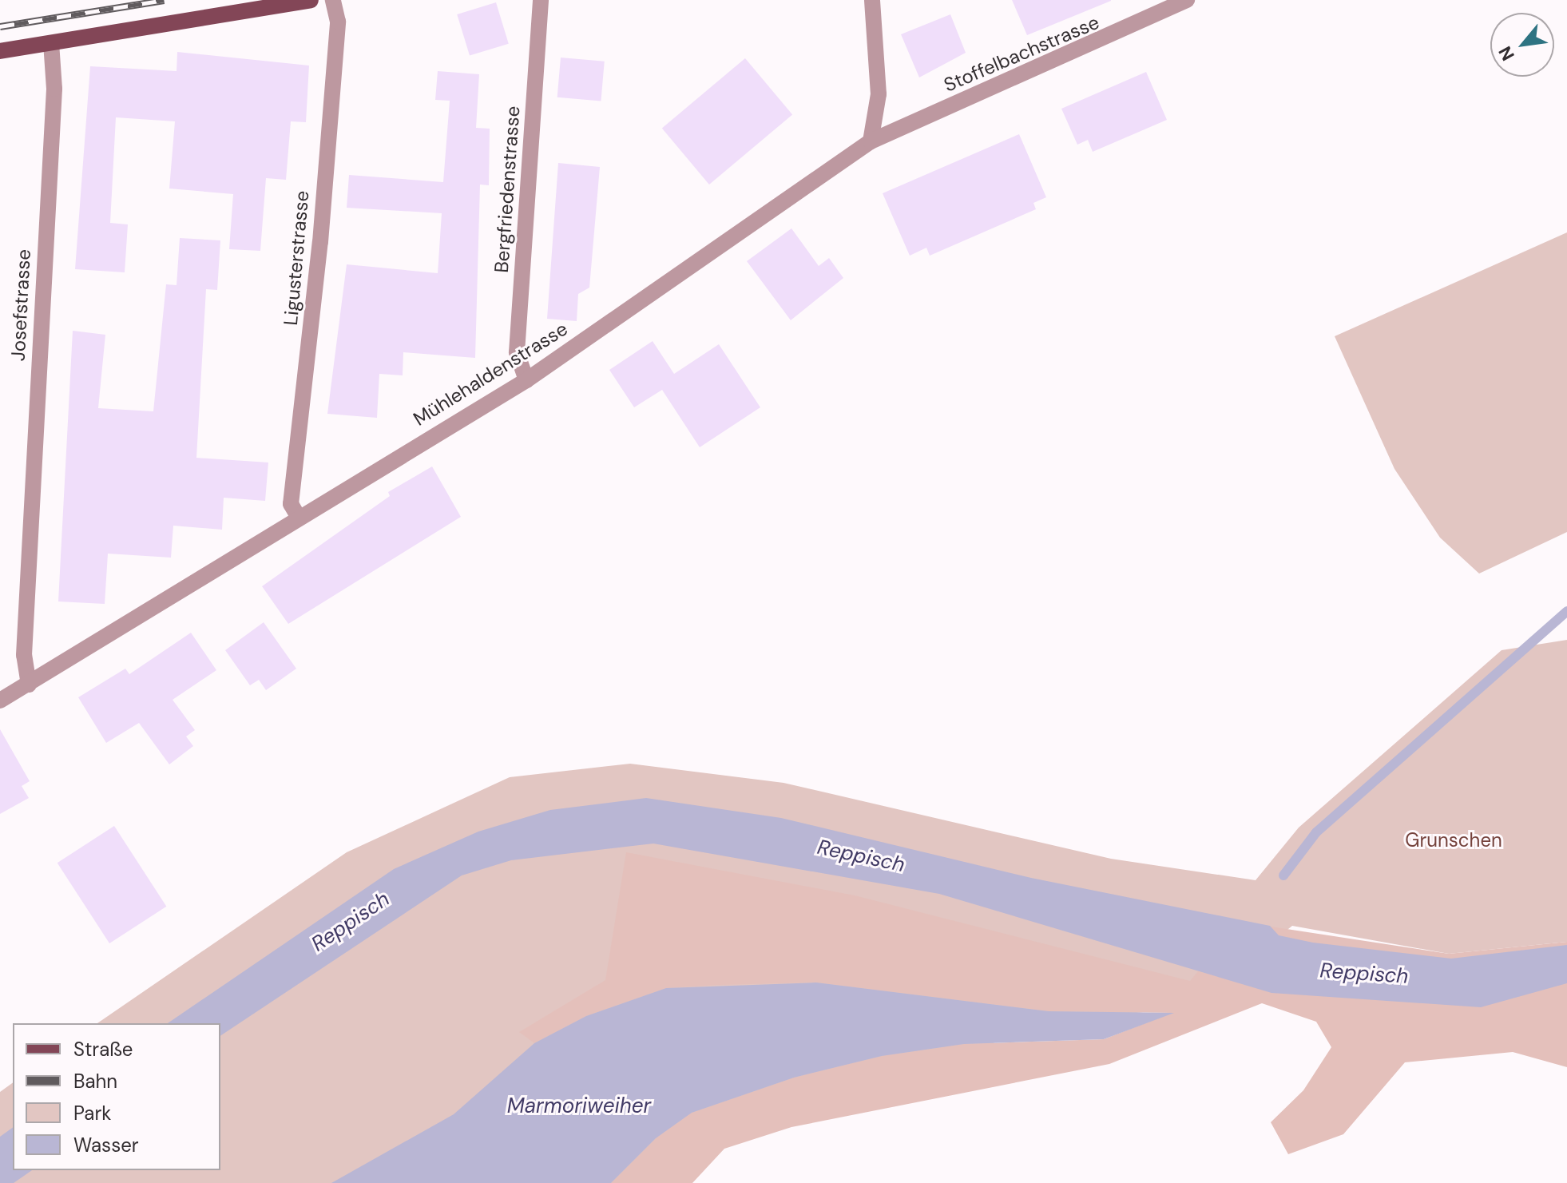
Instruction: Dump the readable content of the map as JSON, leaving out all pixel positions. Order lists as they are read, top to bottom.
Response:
{
  "streets": {
    "street": [
      "Stoffelbachstrasse",
      "Bergfriedenstrasse",
      "Ligusterstrasse",
      "Josefstrasse",
      "Mühlehaldenstrasse"
    ]
  },
  "crossings": [
    ["Stoffelbachstrasse", "Mühlehaldenstrasse"],
    ["Bergfriedenstrasse", "Mühlehaldenstrasse"],
    ["Ligusterstrasse", "Mühlehaldenstrasse"],
    ["Josefstrasse", "Mühlehaldenstrasse"]
  ],
  "water": ["Reppisch", "Marmoriweiher"],
  "parks": ["Grunschen"],
  "legend": [
    "Straße",
    "Bahn",
    "Park",
    "Wasser"
  ],
  "north": "bottom left"
}
